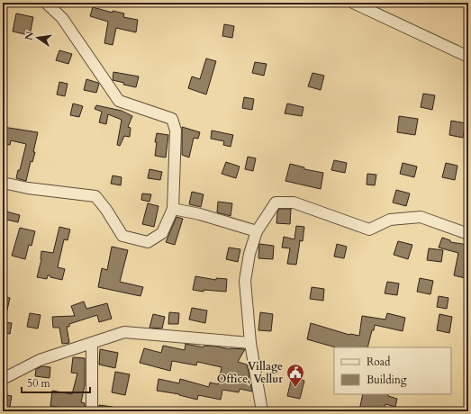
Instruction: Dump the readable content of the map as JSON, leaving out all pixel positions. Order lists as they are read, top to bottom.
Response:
{
  "places": {
    "public building": ["Village Office, Vellur"]
  },
  "legend": ["Road", "Building"],
  "scale_bar": "50 m",
  "north": "left"
}
